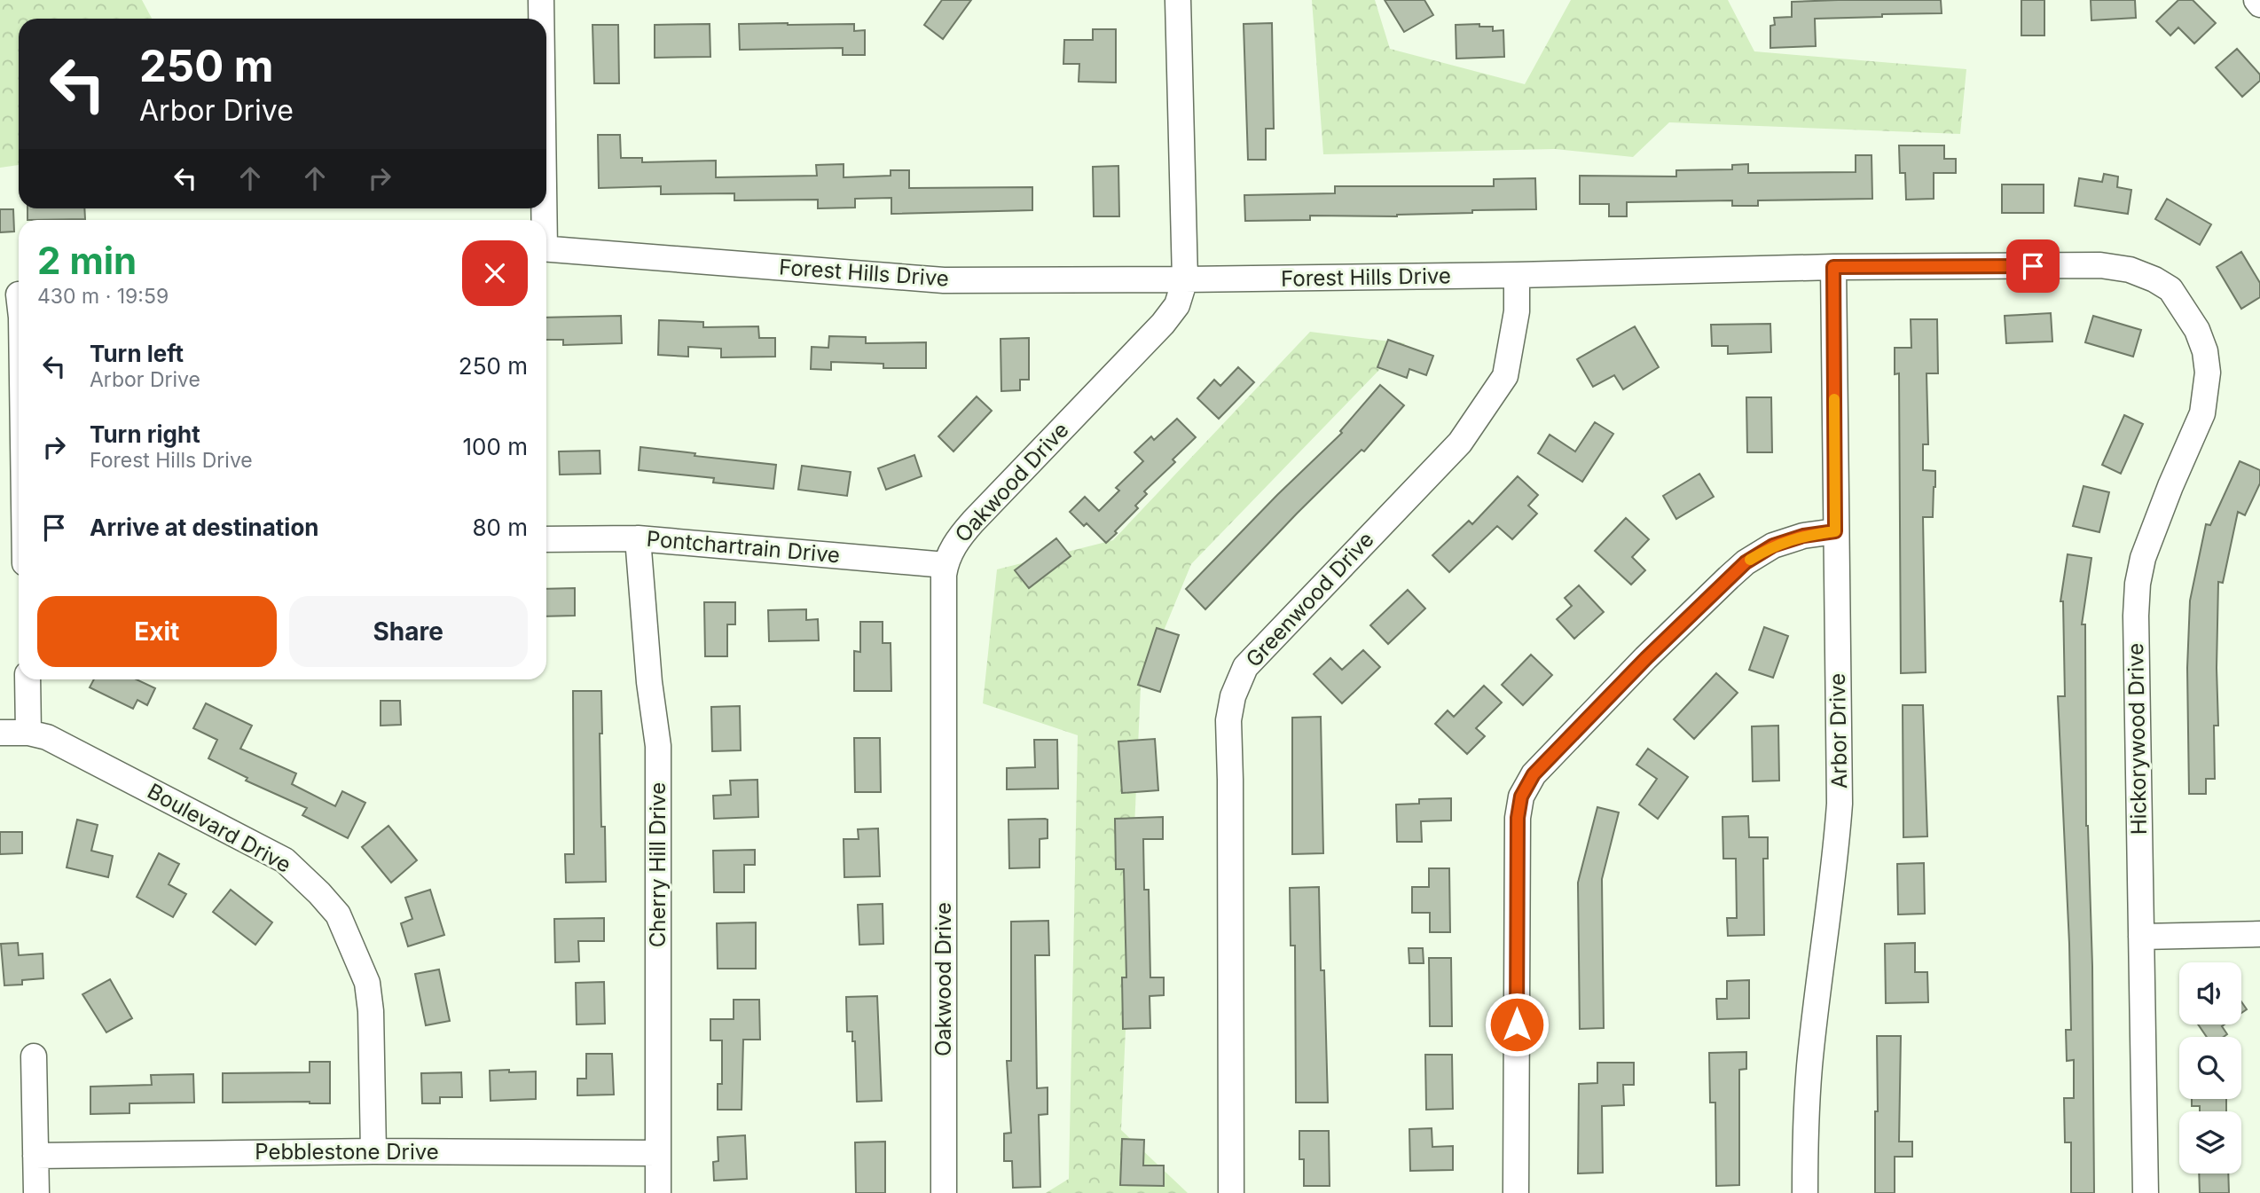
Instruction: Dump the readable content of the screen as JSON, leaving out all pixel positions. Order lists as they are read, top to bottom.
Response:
{
  "streets": {
    "street": [
      "Forest Hills Drive",
      "Oakwood Drive",
      "Pontchartrain Drive",
      "Greenwood Drive",
      "Arbor Drive",
      "Hickorywood Drive",
      "Boulevard Drive",
      "Cherry Hill Drive",
      "Pebblestone Drive"
    ]
  },
  "crossings": [
    ["Forest Hills Drive", "Oakwood Drive"],
    ["Forest Hills Drive", "Greenwood Drive"],
    ["Forest Hills Drive", "Arbor Drive"],
    ["Forest Hills Drive", "Hickorywood Drive"],
    ["Oakwood Drive", "Pontchartrain Drive"],
    ["Pontchartrain Drive", "Cherry Hill Drive"],
    ["Boulevard Drive", "Pebblestone Drive"],
    ["Cherry Hill Drive", "Pebblestone Drive"]
  ],
  "page": {
    "turn": ["250 m", "Arbor Drive"],
    "heading": ["2 min", "430 m · 19:59"],
    "list": [
      {
        "name": "Turn left",
        "note": "Arbor Drive",
        "value": "250 m"
      },
      {
        "name": "Turn right",
        "note": "Forest Hills Drive",
        "value": "100 m"
      },
      {
        "name": "Arrive at destination",
        "value": "80 m"
      }
    ],
    "buttons": ["Exit", "Share"]
  }
}
